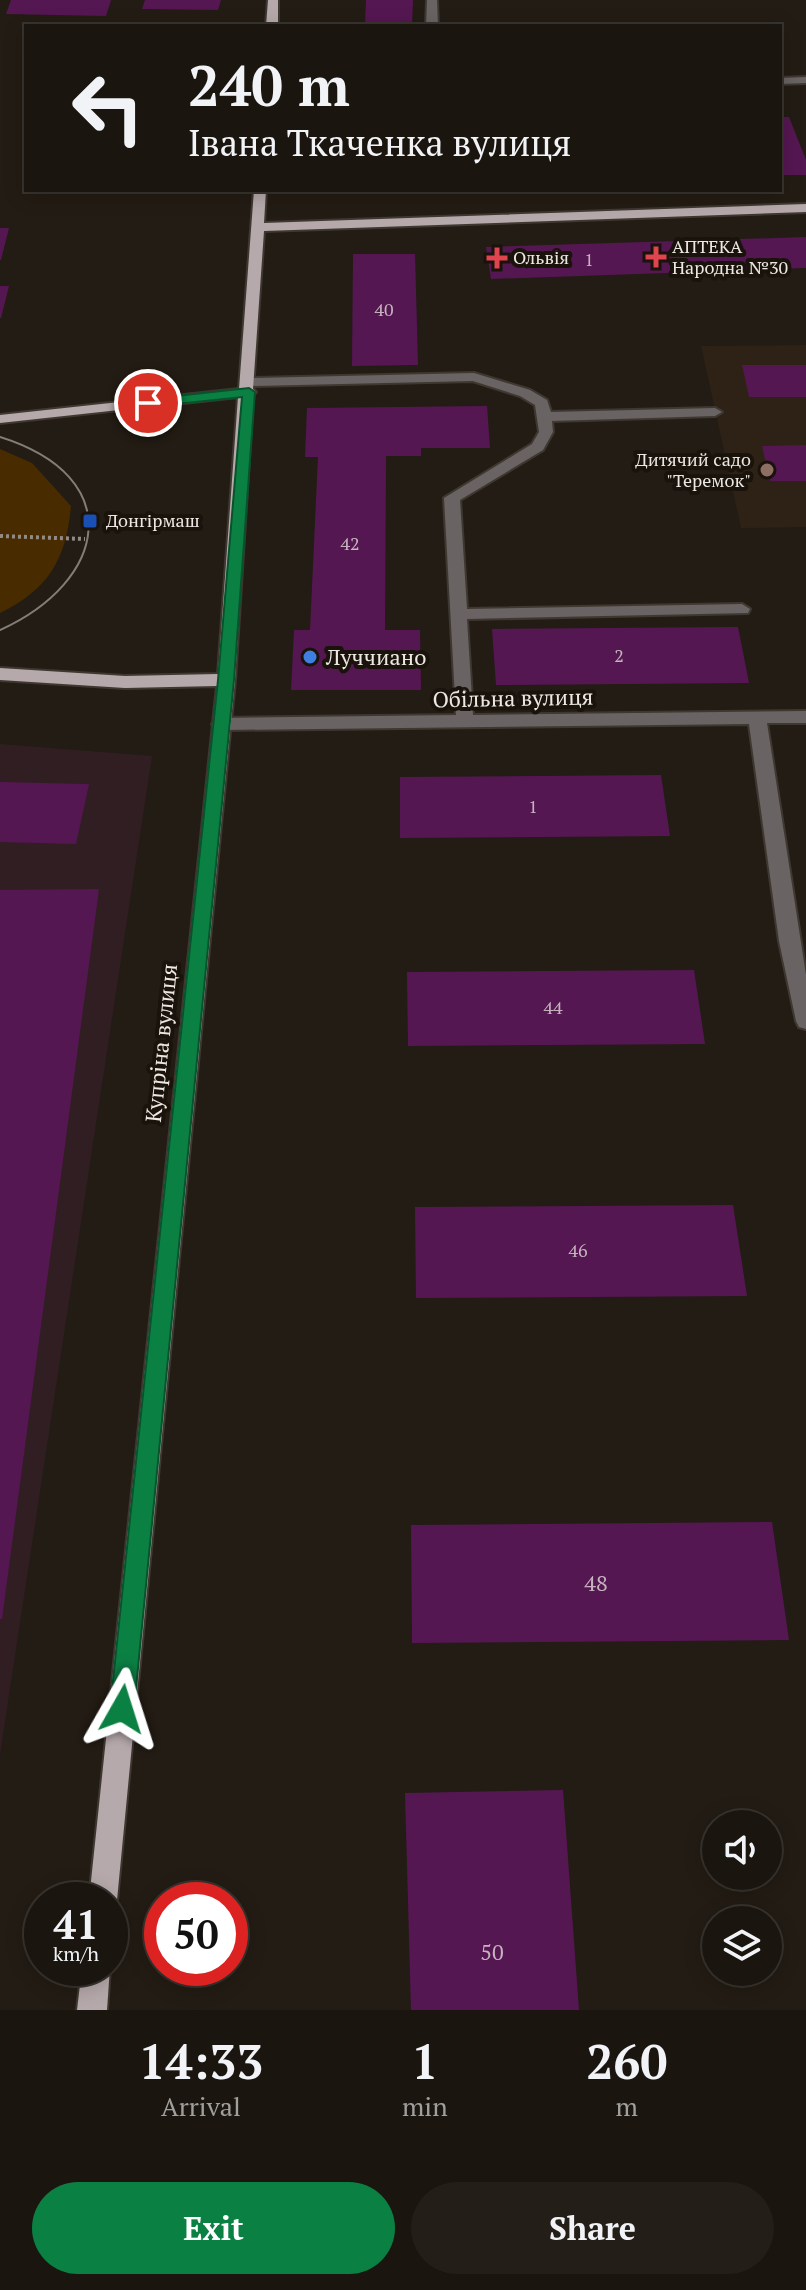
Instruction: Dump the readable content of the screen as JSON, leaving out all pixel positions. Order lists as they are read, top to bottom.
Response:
{
  "streets": {
    "main road": ["Купріна вулиця"],
    "street": ["Обільна вулиця"]
  },
  "crossings": [
    ["Обільна вулиця", "Купріна вулиця"]
  ],
  "places": {
    "health": ["АПТЕКА Народна №30", "Ольвія"],
    "other": ["Дитячий садо \"Теремок\"", "Луччиано"],
    "transit": ["Донгірмаш"]
  },
  "house_numbers": [
    "1",
    "40",
    "42",
    "2",
    "1",
    "44",
    "46",
    "48",
    "50"
  ],
  "page": {
    "turn": ["240 m", "Івана Ткаченка вулиця"],
    "speed": "41 km/h",
    "limit": "50",
    "eta": [
      "14:33",
      "Arrival",
      "1",
      "min",
      "260",
      "m"
    ],
    "buttons": ["Exit", "Share"]
  }
}
